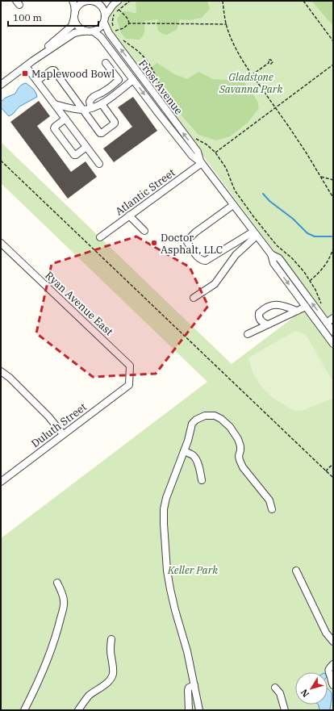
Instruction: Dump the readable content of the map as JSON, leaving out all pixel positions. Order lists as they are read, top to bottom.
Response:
{
  "streets": {
    "street": [
      "Frost Avenue",
      "Atlantic Street",
      "Ryan Avenue East",
      "Duluth Street"
    ]
  },
  "crossings": [
    ["Frost Avenue", "Atlantic Street"],
    ["Ryan Avenue East", "Duluth Street"]
  ],
  "parks": ["Gladstone Savanna Park", "Keller Park"],
  "places": {
    "transit": ["Maplewood Bowl"],
    "other": ["Doctor Asphalt, LLC"]
  },
  "scale_bar": "100 m",
  "north": "bottom left"
}
